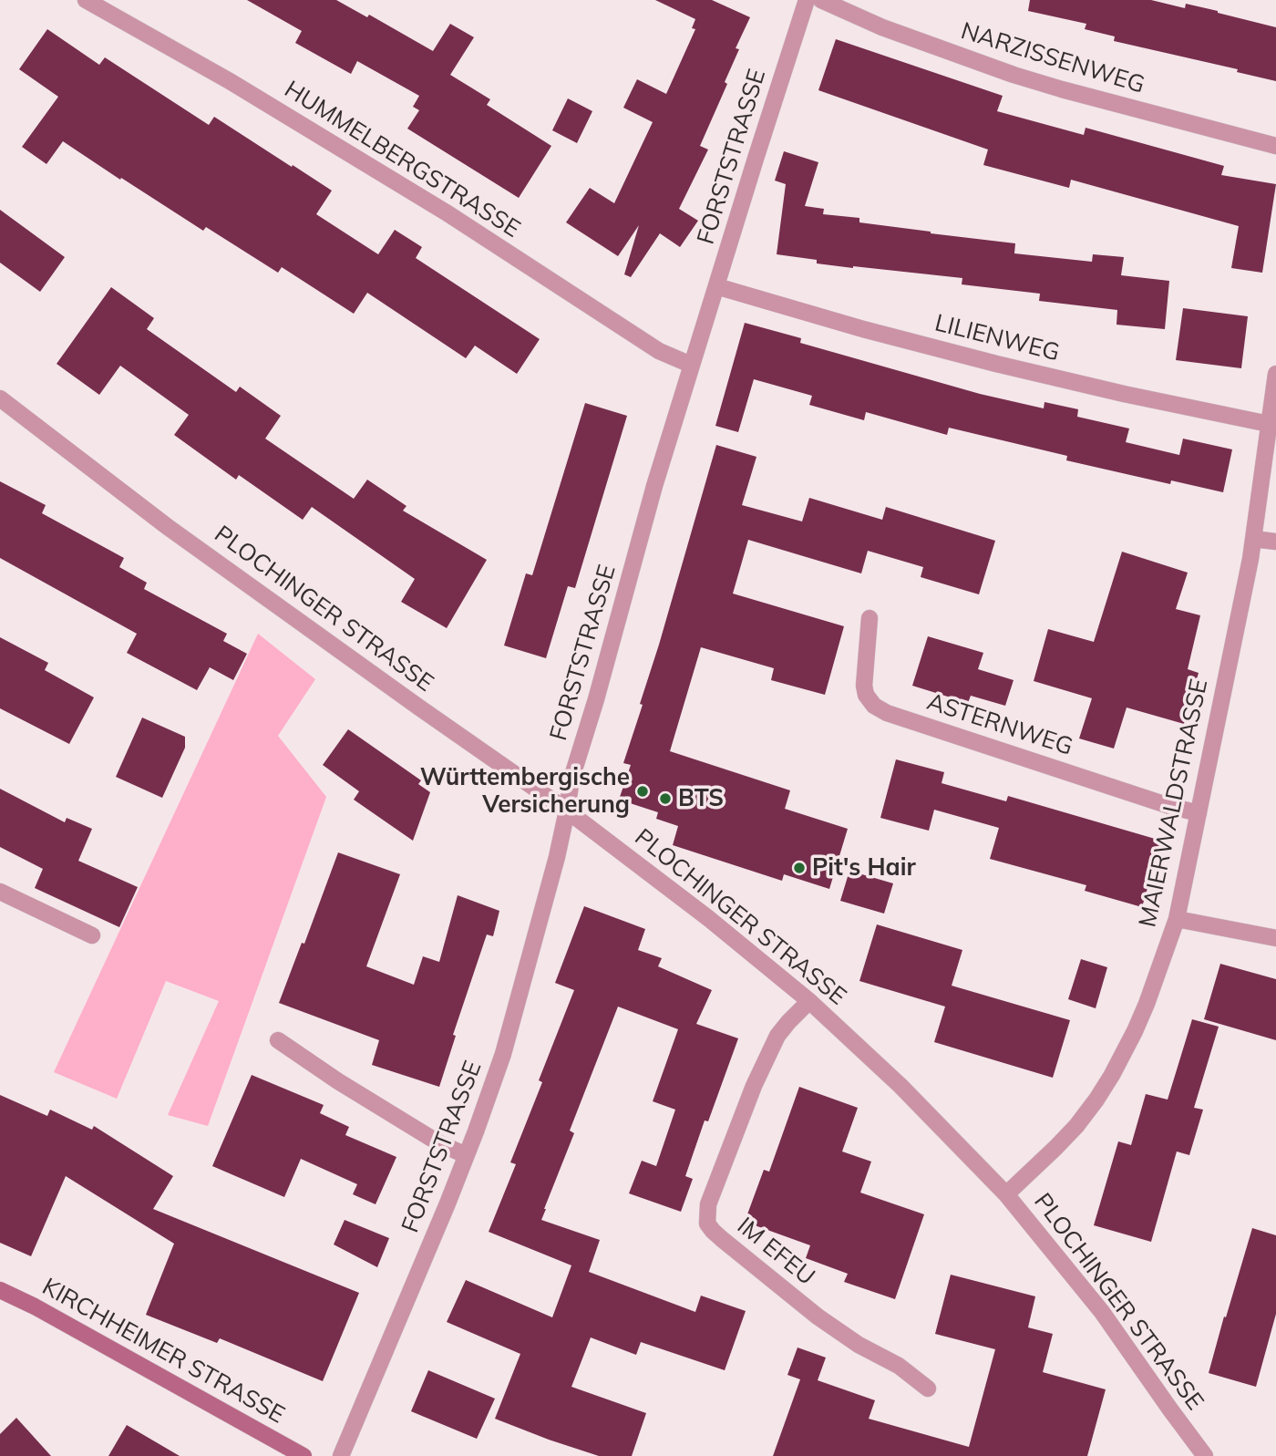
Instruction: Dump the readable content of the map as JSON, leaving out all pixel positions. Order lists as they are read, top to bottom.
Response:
{
  "streets": {
    "main road": ["KIRCHHEIMER STRASSE"],
    "street": [
      "NARZISSENWEG",
      "FORSTSTRASSE",
      "HUMMELBERGSTRASSE",
      "LILIENWEG",
      "PLOCHINGER STRASSE",
      "ASTERNWEG",
      "MAIERWALDSTRASSE",
      "IM EFEU"
    ]
  },
  "crossings": [
    ["FORSTSTRASSE", "HUMMELBERGSTRASSE"],
    ["FORSTSTRASSE", "LILIENWEG"],
    ["FORSTSTRASSE", "PLOCHINGER STRASSE"],
    ["LILIENWEG", "MAIERWALDSTRASSE"],
    ["PLOCHINGER STRASSE", "MAIERWALDSTRASSE"],
    ["PLOCHINGER STRASSE", "IM EFEU"],
    ["ASTERNWEG", "MAIERWALDSTRASSE"]
  ],
  "places": ["Württembergische Versicherung", "BTS", "Pit's Hair"]
}
